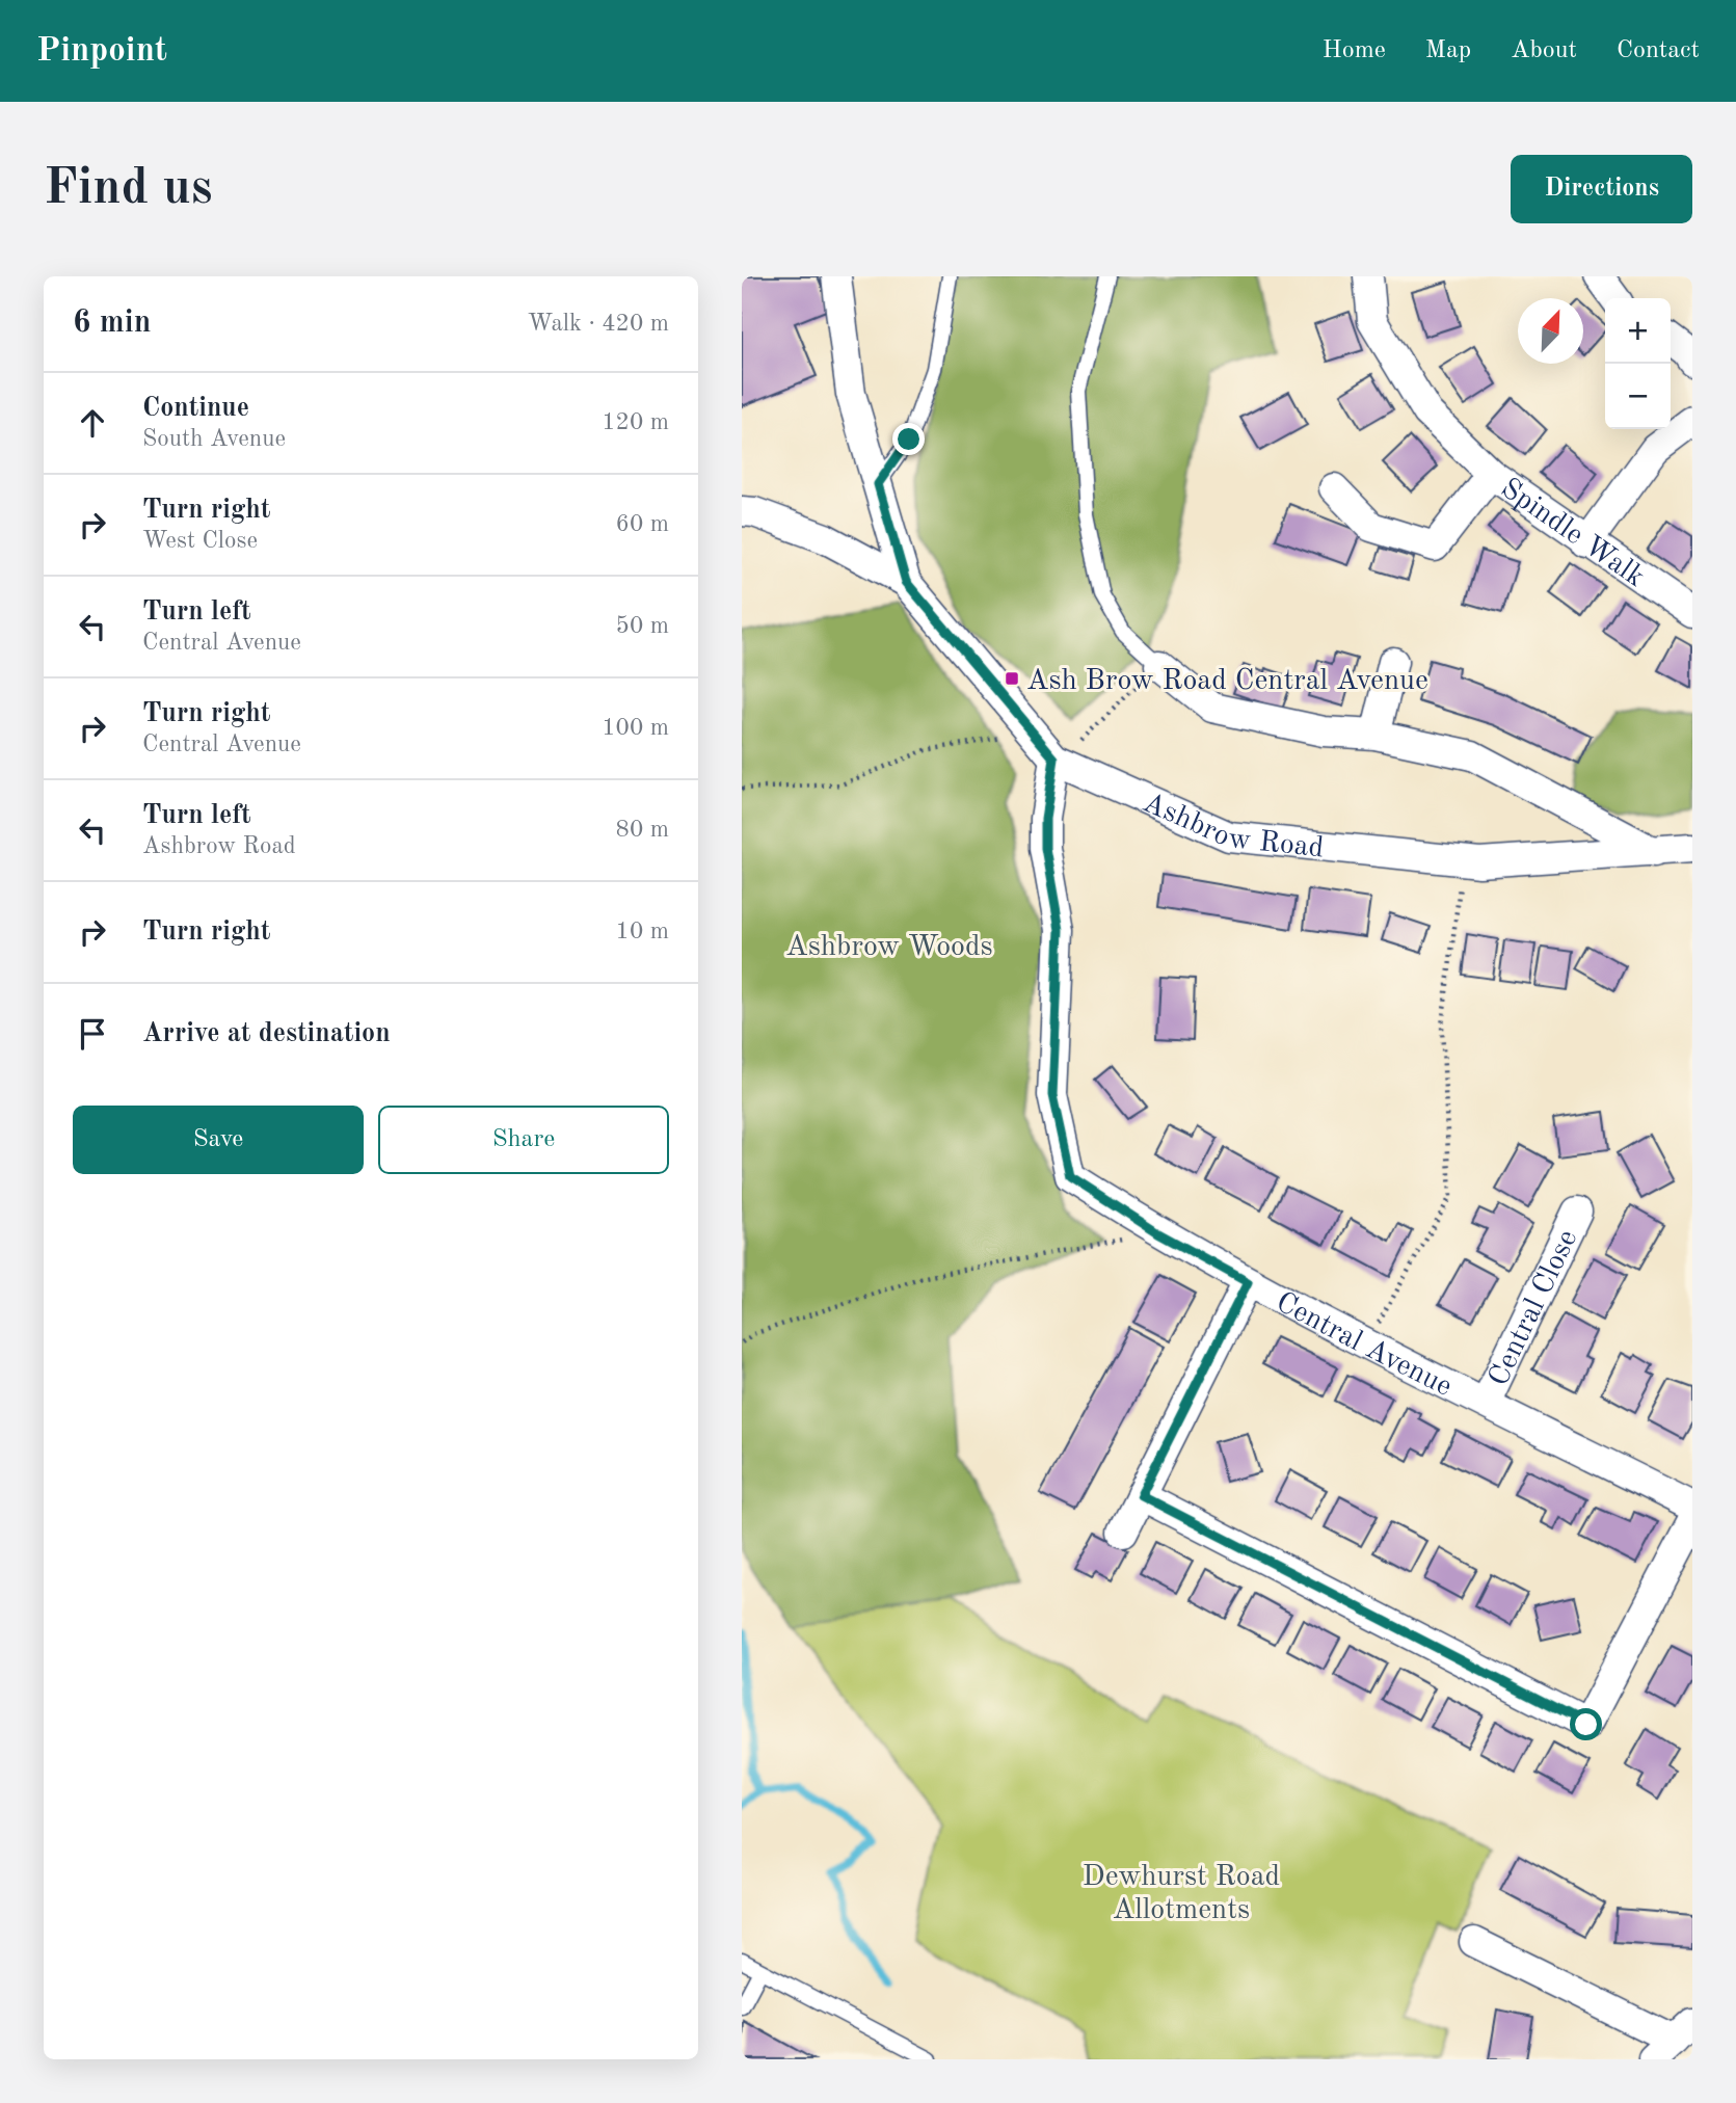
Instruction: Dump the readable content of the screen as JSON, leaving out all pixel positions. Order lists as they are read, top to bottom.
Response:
{
  "streets": {
    "street": [
      "Spindle Walk",
      "Ashbrow Road",
      "Central Close",
      "Central Avenue"
    ]
  },
  "crossings": [
    ["Ashbrow Road", "Central Avenue"],
    ["Central Close", "Central Avenue"]
  ],
  "parks": ["Ashbrow Woods", "Dewhurst Road Allotments"],
  "places": {
    "transit": ["Ash Brow Road Central Avenue"]
  },
  "north": "top right",
  "page": {
    "header": "Pinpoint",
    "nav": [
      "Home",
      "Map",
      "About",
      "Contact"
    ],
    "buttons": [
      "Directions",
      ["Save", "Share"]
    ],
    "title": "Find us",
    "heading": ["6 min", "Walk · 420 m"],
    "map_buttons": ["+", "−"],
    "list": [
      ["Continue", "South Avenue", "120 m"],
      ["Turn right", "West Close", "60 m"],
      ["Turn left", "Central Avenue", "50 m"],
      ["Turn right", "Central Avenue", "100 m"],
      ["Turn left", "Ashbrow Road", "80 m"],
      ["Turn right", "10 m"],
      "Arrive at destination"
    ]
  }
}
